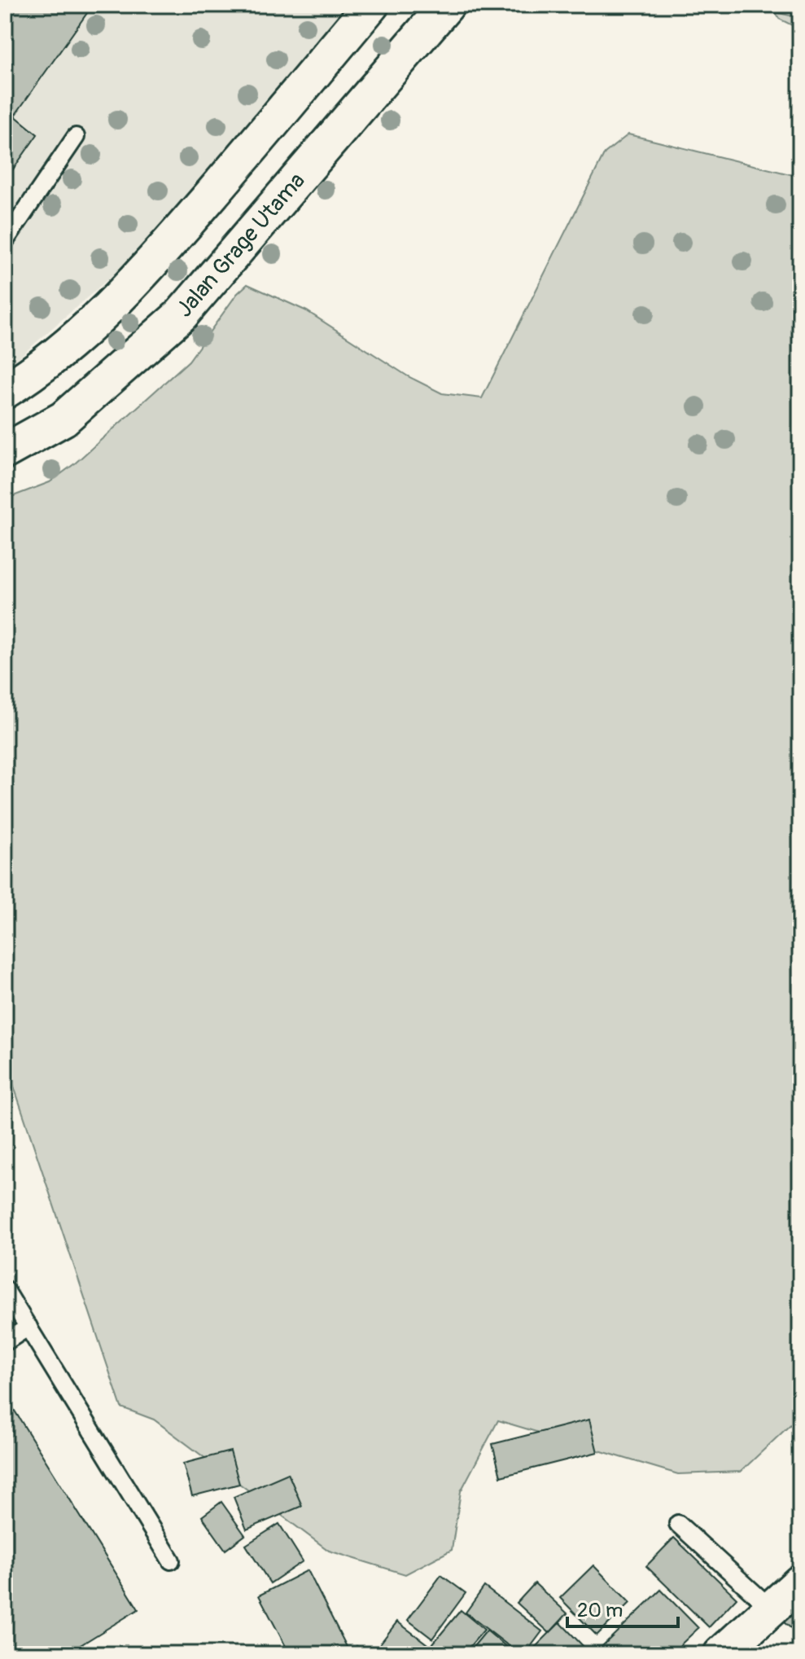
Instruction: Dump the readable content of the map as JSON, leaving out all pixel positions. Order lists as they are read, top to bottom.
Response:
{
  "streets": {
    "street": ["Jalan Grage Utama"]
  },
  "scale_bar": "20 m"
}
